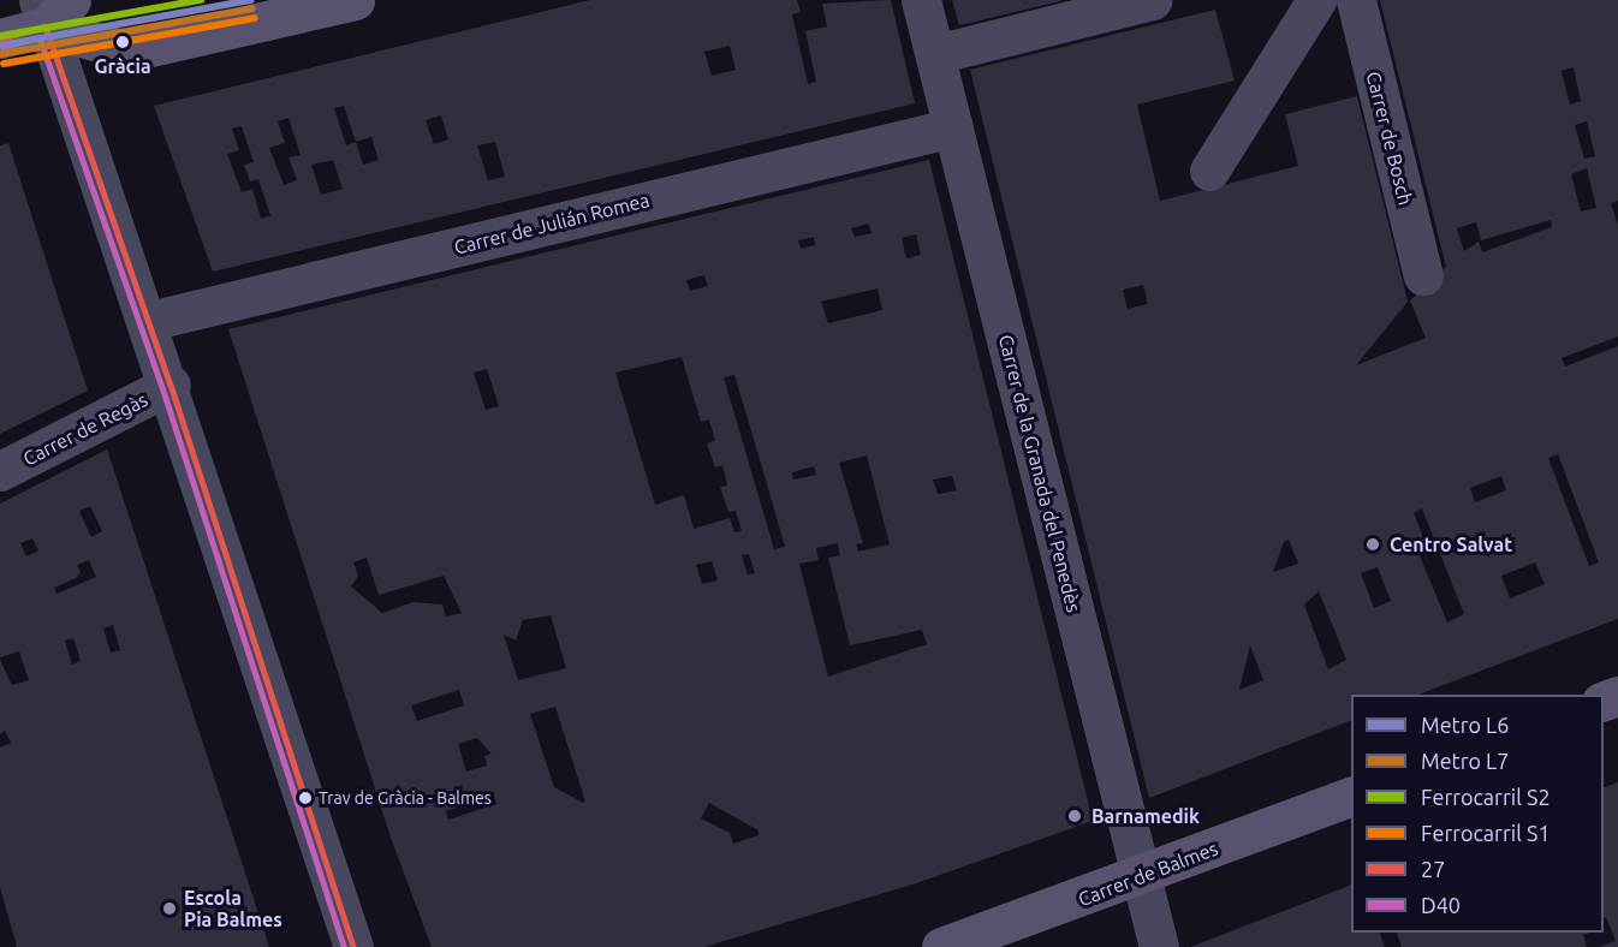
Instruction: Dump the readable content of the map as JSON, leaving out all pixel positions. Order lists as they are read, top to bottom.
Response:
{
  "streets": {
    "main road": ["Carrer de Balmes"],
    "street": [
      "Carrer de Bosch",
      "Carrer de Julián Romea",
      "Carrer de Regàs",
      "Carrer de la Granada del Penedès"
    ]
  },
  "crossings": [
    ["Carrer de Julián Romea", "Carrer de la Granada del Penedès"],
    ["Carrer de la Granada del Penedès", "Carrer de Balmes"]
  ],
  "places": [
    "Gràcia",
    "Centro Salvat",
    "Trav de Gràcia - Balmes",
    "Barnamedik",
    "Escola Pia Balmes"
  ],
  "lines": [
    "metro line L6",
    "rail line S2",
    "metro line L7",
    "rail line S1",
    "transit line 27",
    "transit line D40"
  ],
  "legend": [
    "Metro L6",
    "Metro L7",
    "Ferrocarril S2",
    "Ferrocarril S1",
    "27",
    "D40"
  ]
}
